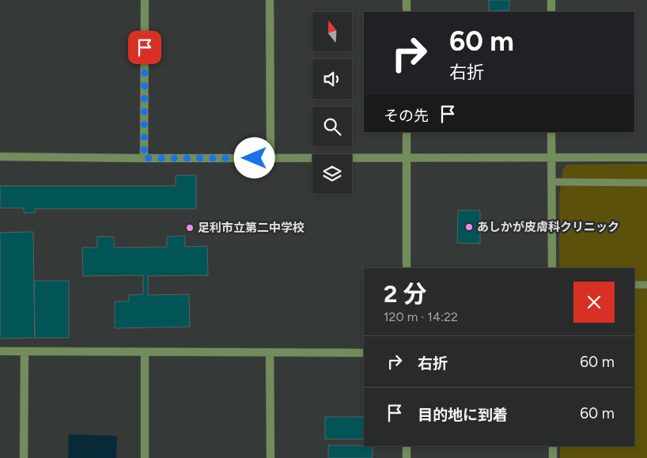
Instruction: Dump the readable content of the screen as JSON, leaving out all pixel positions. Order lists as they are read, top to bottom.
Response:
{
  "places": ["あしかが皮膚科クリニック", "足利市立第二中学校"],
  "north": "top",
  "page": {
    "turn": ["60 m", "右折"],
    "then": "その先",
    "heading": ["2 分", "120 m · 14:22"],
    "list": [
      {
        "name": "右折",
        "value": "60 m"
      },
      {
        "name": "目的地に到着",
        "value": "60 m"
      }
    ]
  }
}
